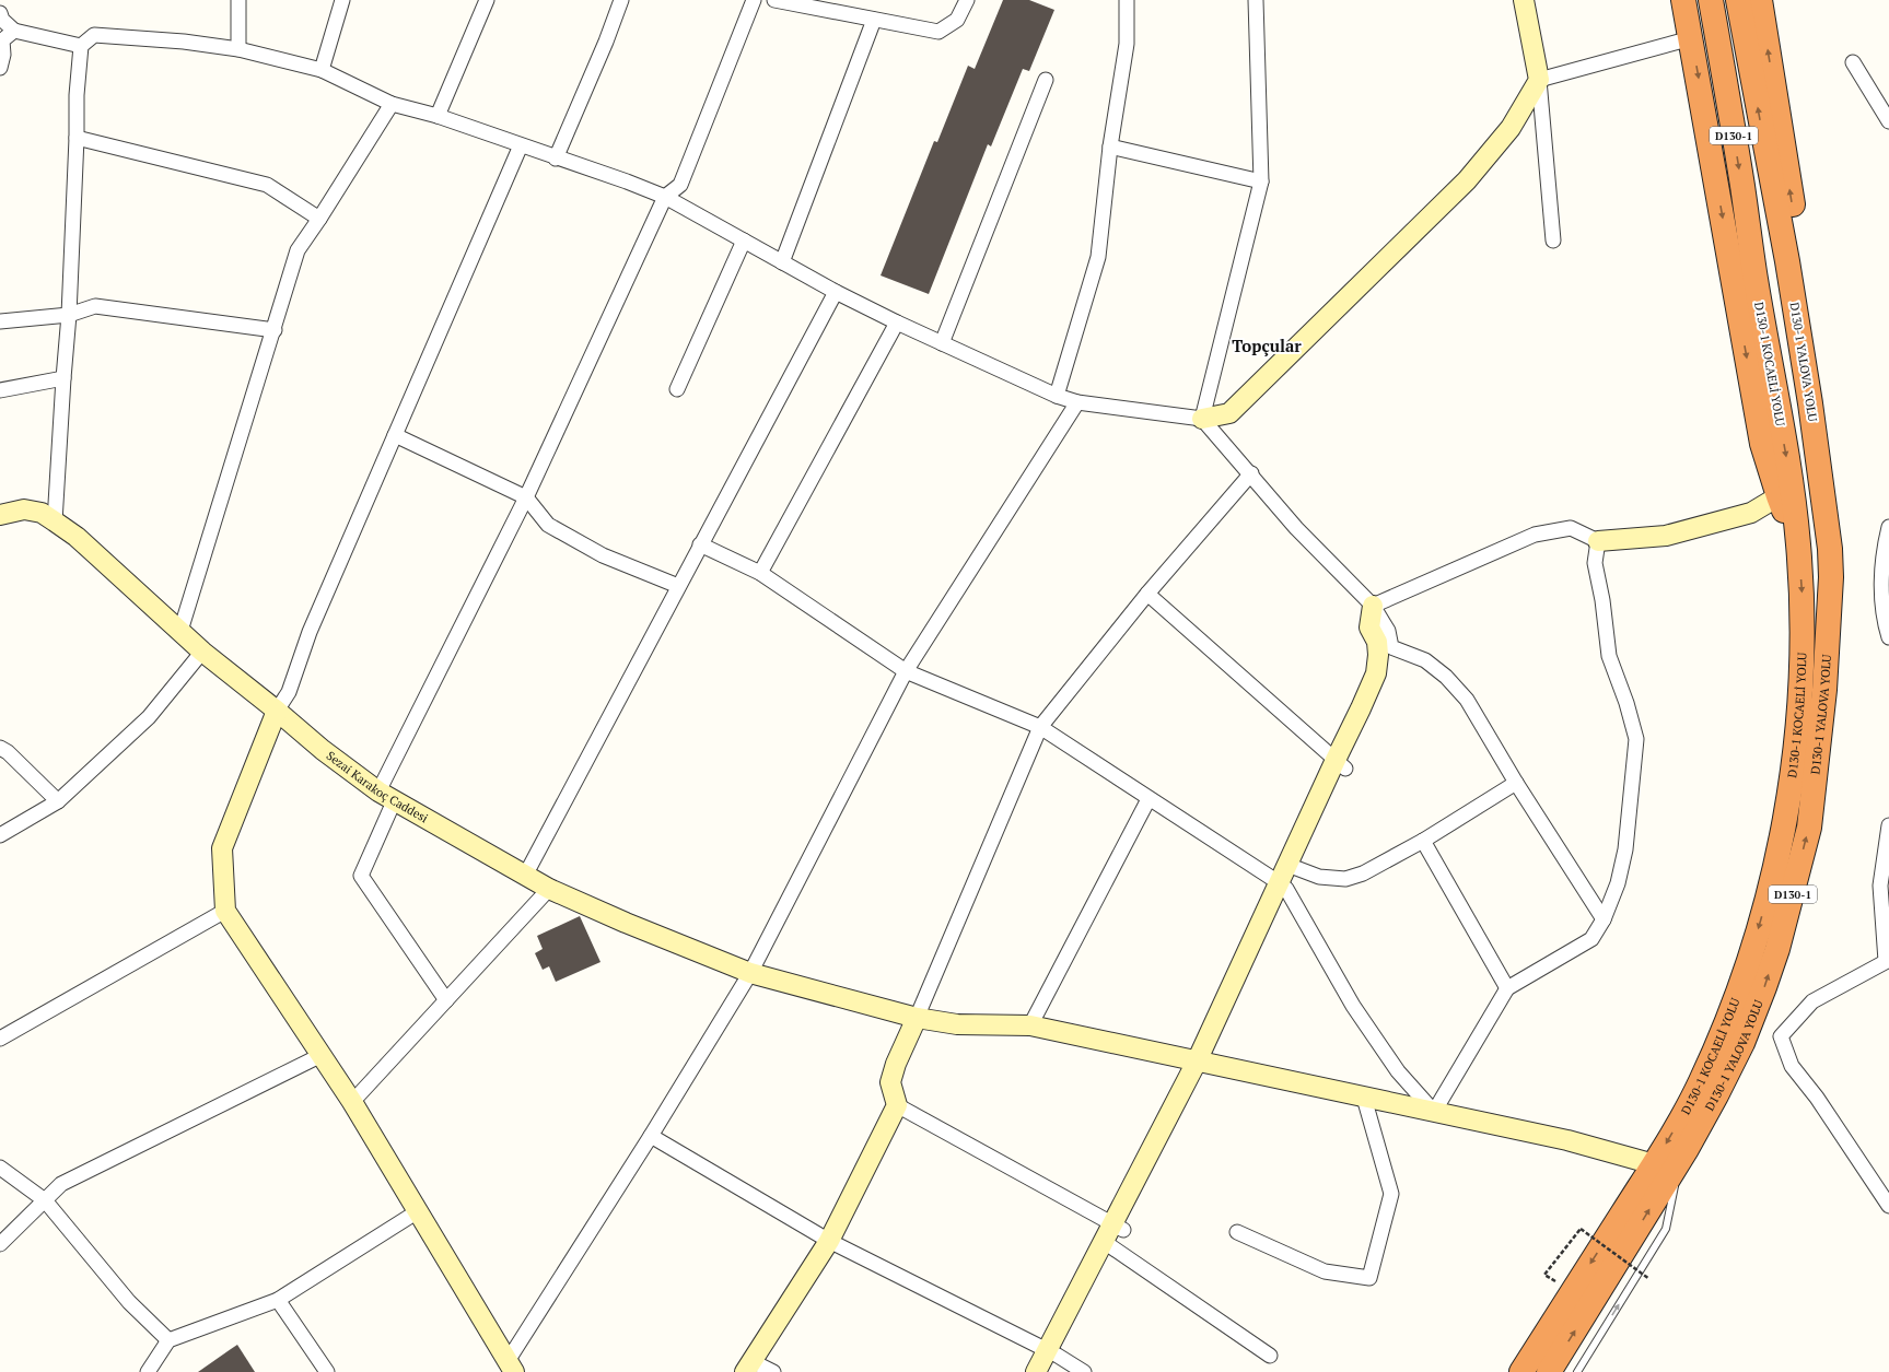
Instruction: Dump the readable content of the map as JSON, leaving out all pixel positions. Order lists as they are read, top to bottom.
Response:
{
  "streets": {
    "highway": ["D130-1", "D130-1 YALOVA YOLU", "D130-1 KOCAELİ YOLU"],
    "street": ["Sezai Karakoç Caddesi"]
  },
  "crossings": [
    ["D130-1 KOCAELİ YOLU", "Sezai Karakoç Caddesi"]
  ],
  "districts": ["Topçular"]
}
